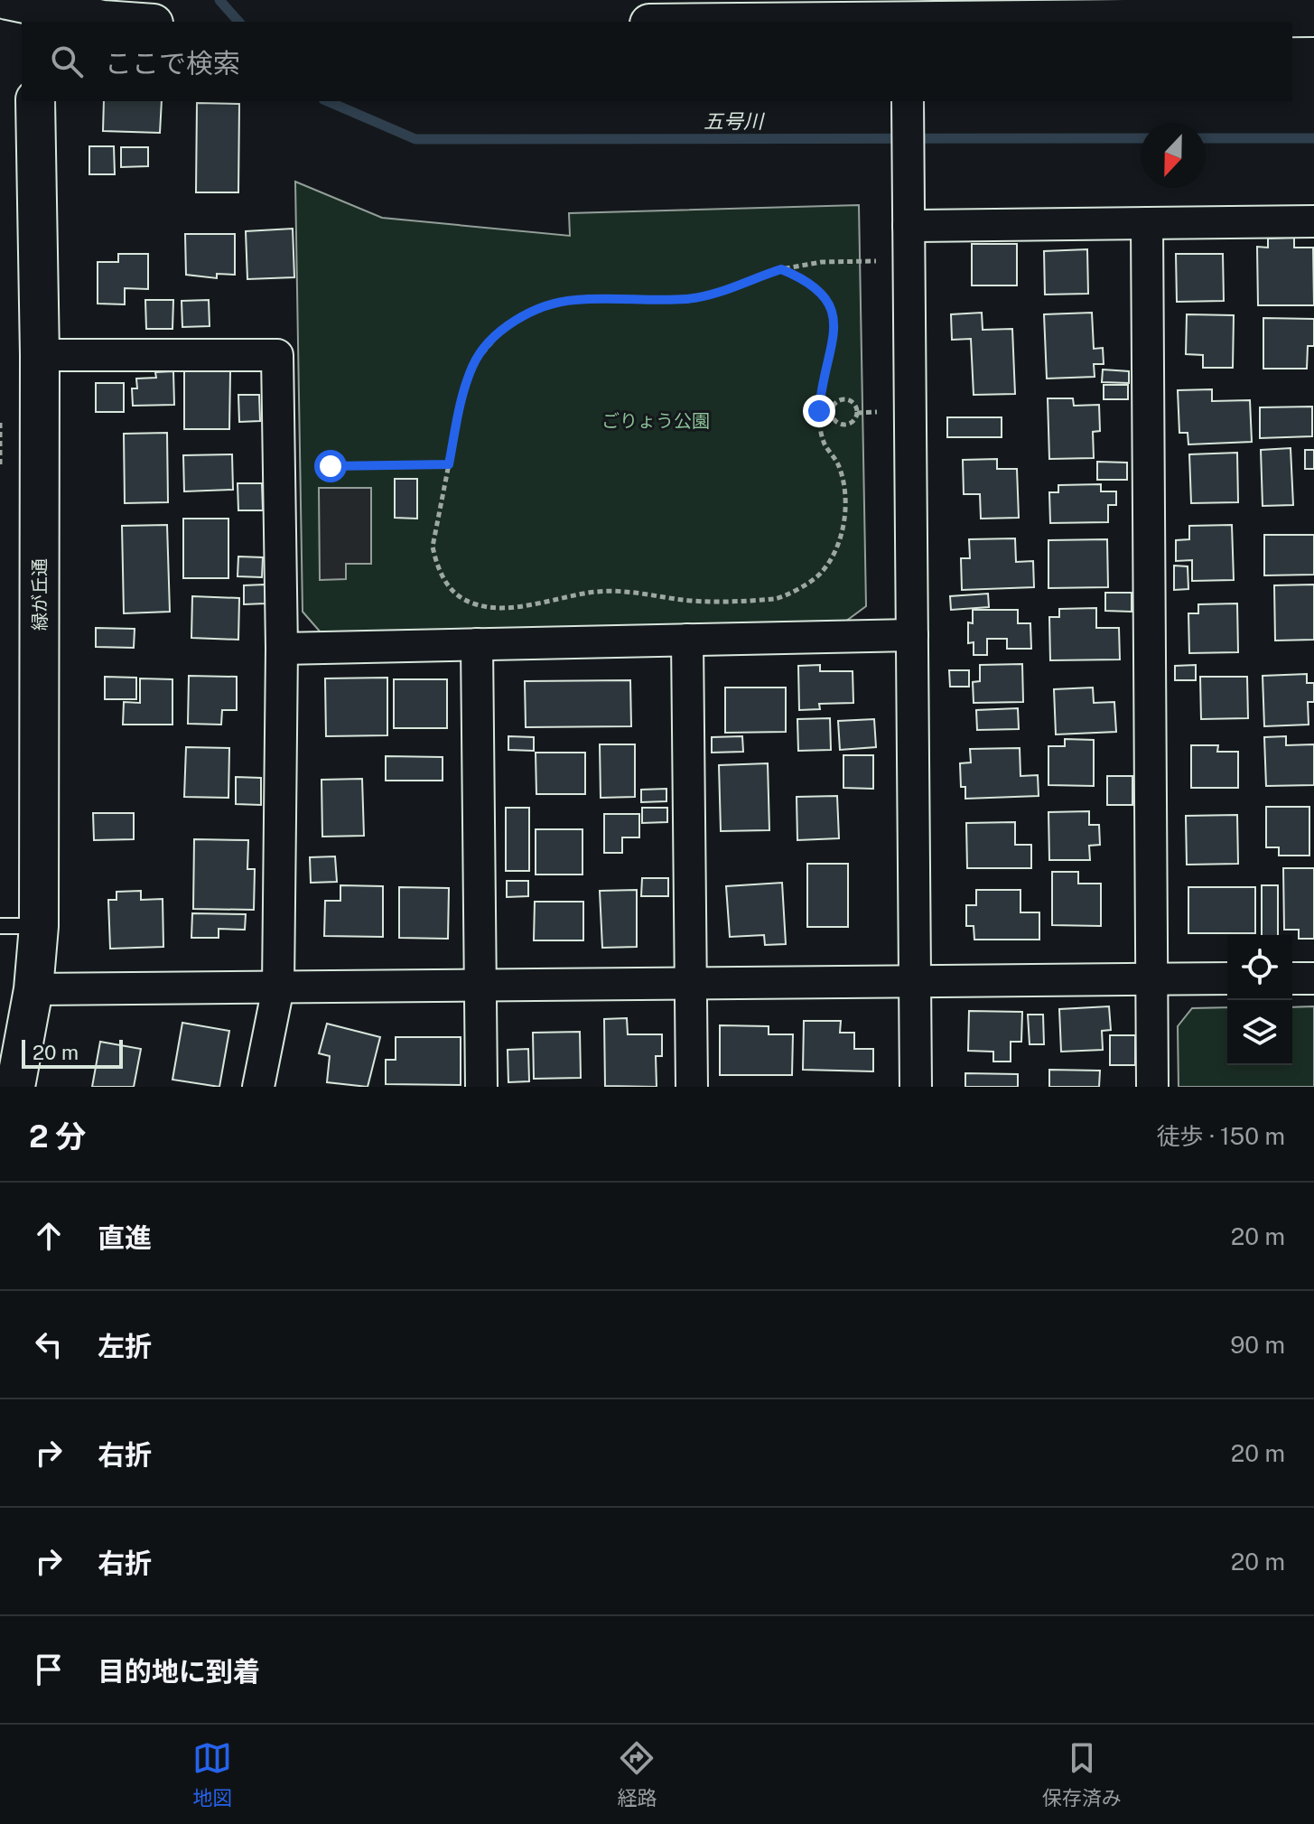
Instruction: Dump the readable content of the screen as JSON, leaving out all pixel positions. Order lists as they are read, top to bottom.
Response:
{
  "streets": {
    "street": ["緑が丘通"]
  },
  "water": ["五号川"],
  "parks": ["ごりょう公園"],
  "scale_bar": "20 m",
  "north": "bottom",
  "page": {
    "search": "ここで検索",
    "scale": "20 m",
    "heading": ["2 分", "徒歩 · 150 m"],
    "list": [
      ["直進", "20 m"],
      ["左折", "90 m"],
      ["右折", "20 m"],
      ["右折", "20 m"],
      "目的地に到着"
    ],
    "nav": ["地図", "経路", "保存済み"]
  }
}
